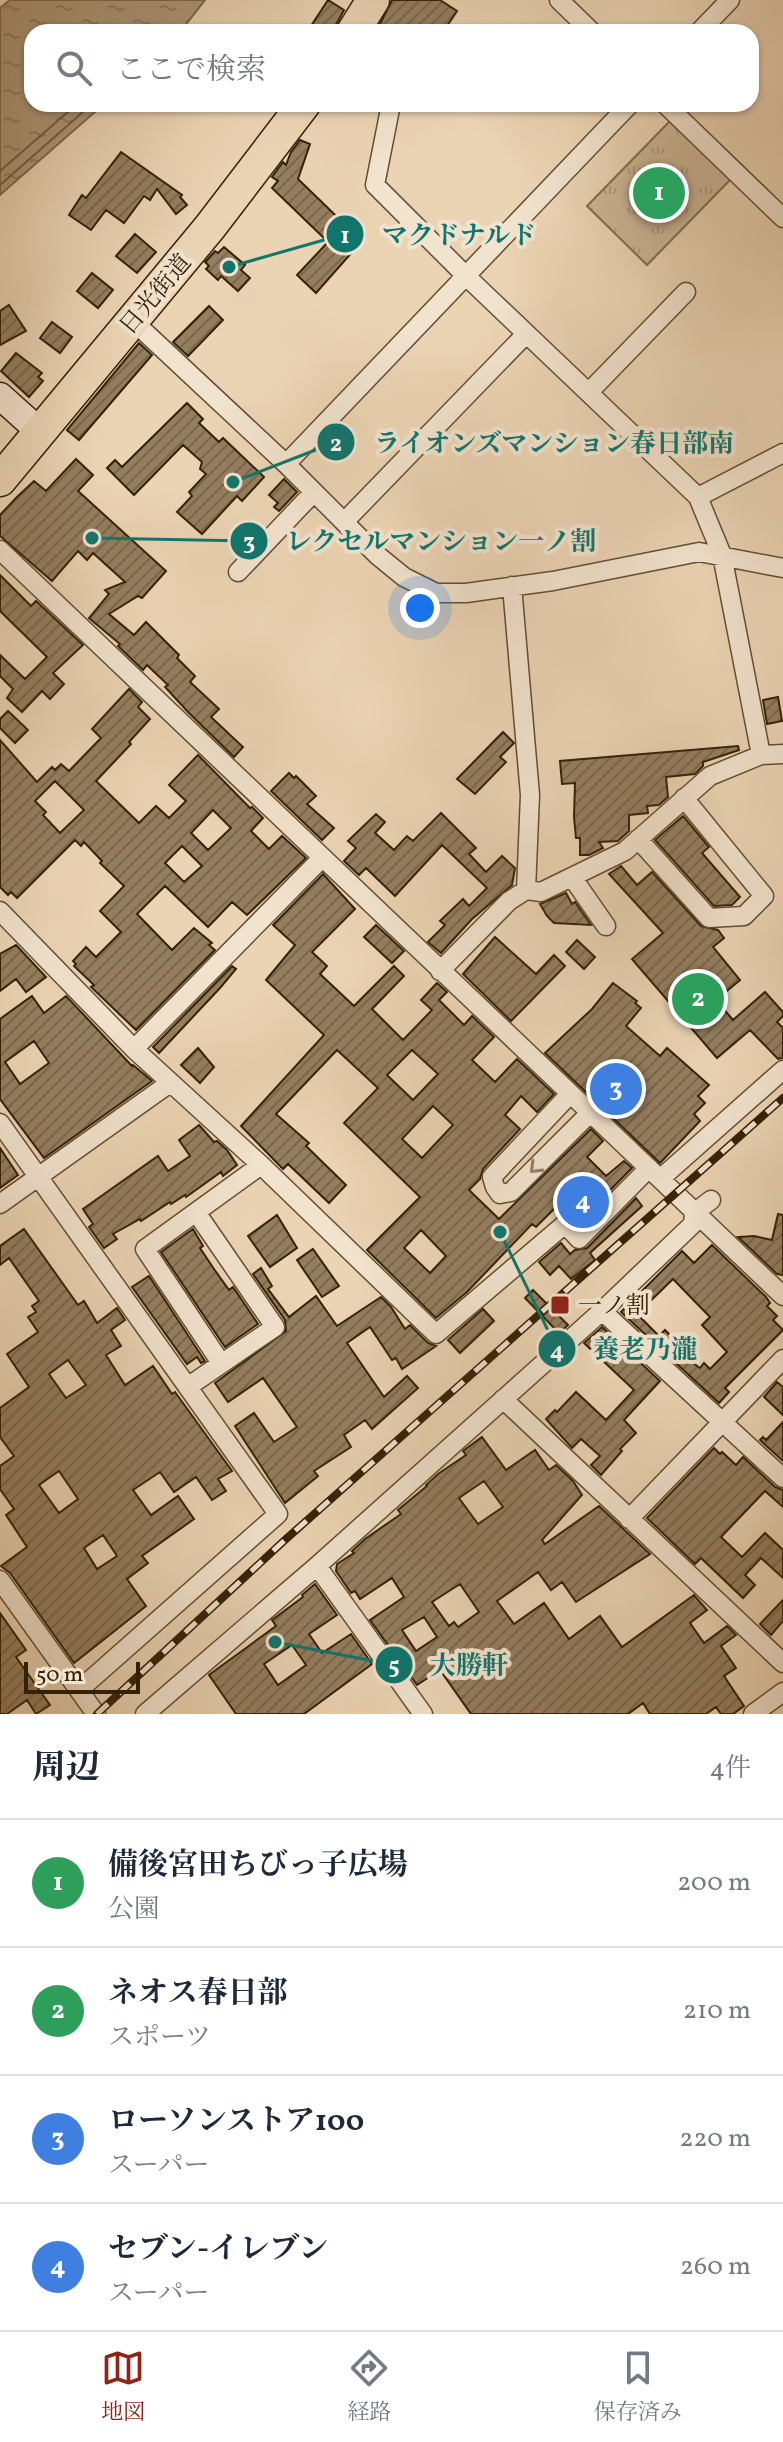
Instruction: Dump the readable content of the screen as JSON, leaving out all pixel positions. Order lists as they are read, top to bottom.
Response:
{
  "streets": {
    "highway": ["日光街道"]
  },
  "places": {
    "other": [
      "マクドナルド",
      "ライオンズマンション春日部南",
      "レクセルマンション一ノ割",
      "養老乃瀧",
      "大勝軒"
    ],
    "transit": ["一ノ割"]
  },
  "scale_bar": "50 m",
  "page": {
    "search": "ここで検索",
    "pins": [
      "1",
      "2",
      "3",
      "4"
    ],
    "scale": "50 m",
    "heading": ["周辺", "4件"],
    "list": [
      {
        "mark": "1",
        "name": "備後宮田ちびっ子広場",
        "note": "公園",
        "value": "200 m"
      },
      {
        "mark": "2",
        "name": "ネオス春日部",
        "note": "スポーツ",
        "value": "210 m"
      },
      {
        "mark": "3",
        "name": "ローソンストア100",
        "note": "スーパー",
        "value": "220 m"
      },
      {
        "mark": "4",
        "name": "セブン-イレブン",
        "note": "スーパー",
        "value": "260 m"
      }
    ],
    "nav": ["地図", "経路", "保存済み"]
  }
}
